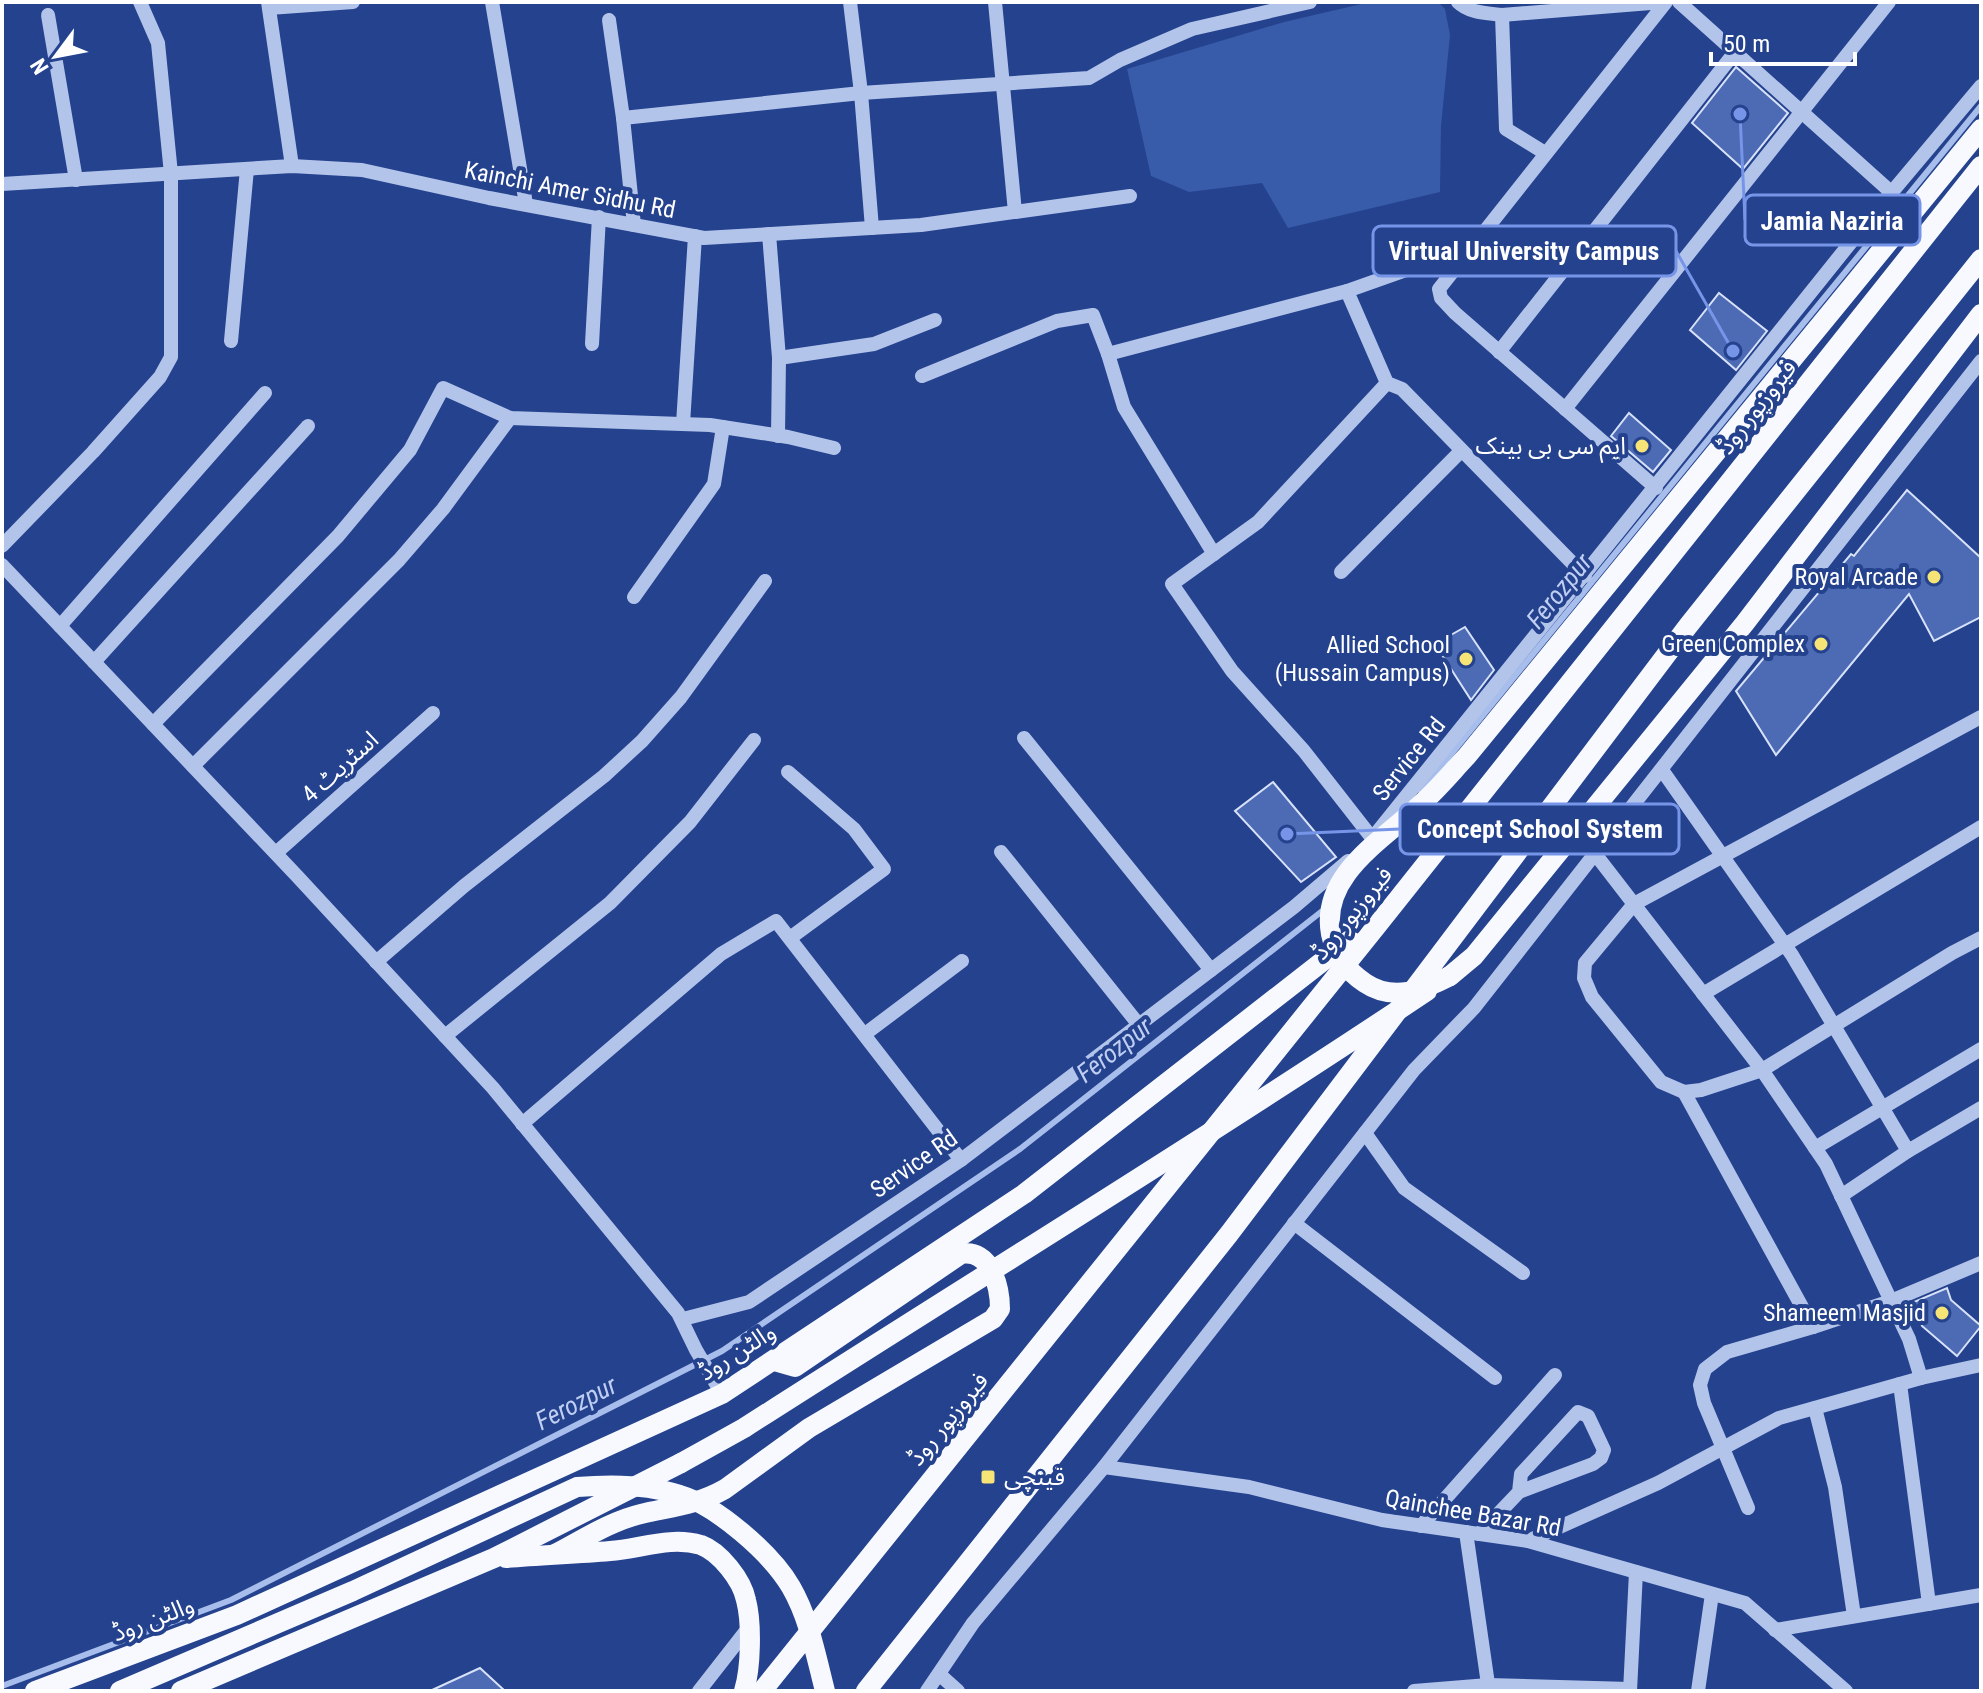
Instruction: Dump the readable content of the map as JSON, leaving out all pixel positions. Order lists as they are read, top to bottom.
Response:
{
  "streets": {
    "main road": ["فیروزپور روڈ", "والٹن روڈ"],
    "street": [
      "Kainchi Amer Sidhu Rd",
      "Service Rd",
      "اسٹریٹ 4",
      "Qainchee Bazar Rd"
    ]
  },
  "crossings": [
    ["فیروزپور روڈ", "والٹن روڈ"]
  ],
  "water": ["Ferozpur"],
  "places": {
    "other": [
      "Jamia Naziria",
      "Virtual University Campus",
      "ایم سی بی بینک",
      "Royal Arcade",
      "Green Complex",
      "Allied School (Hussain Campus)",
      "Concept School System",
      "Shameem Masjid"
    ],
    "transit": ["قینچی"]
  },
  "scale_bar": "50 m",
  "north": "bottom left"
}
